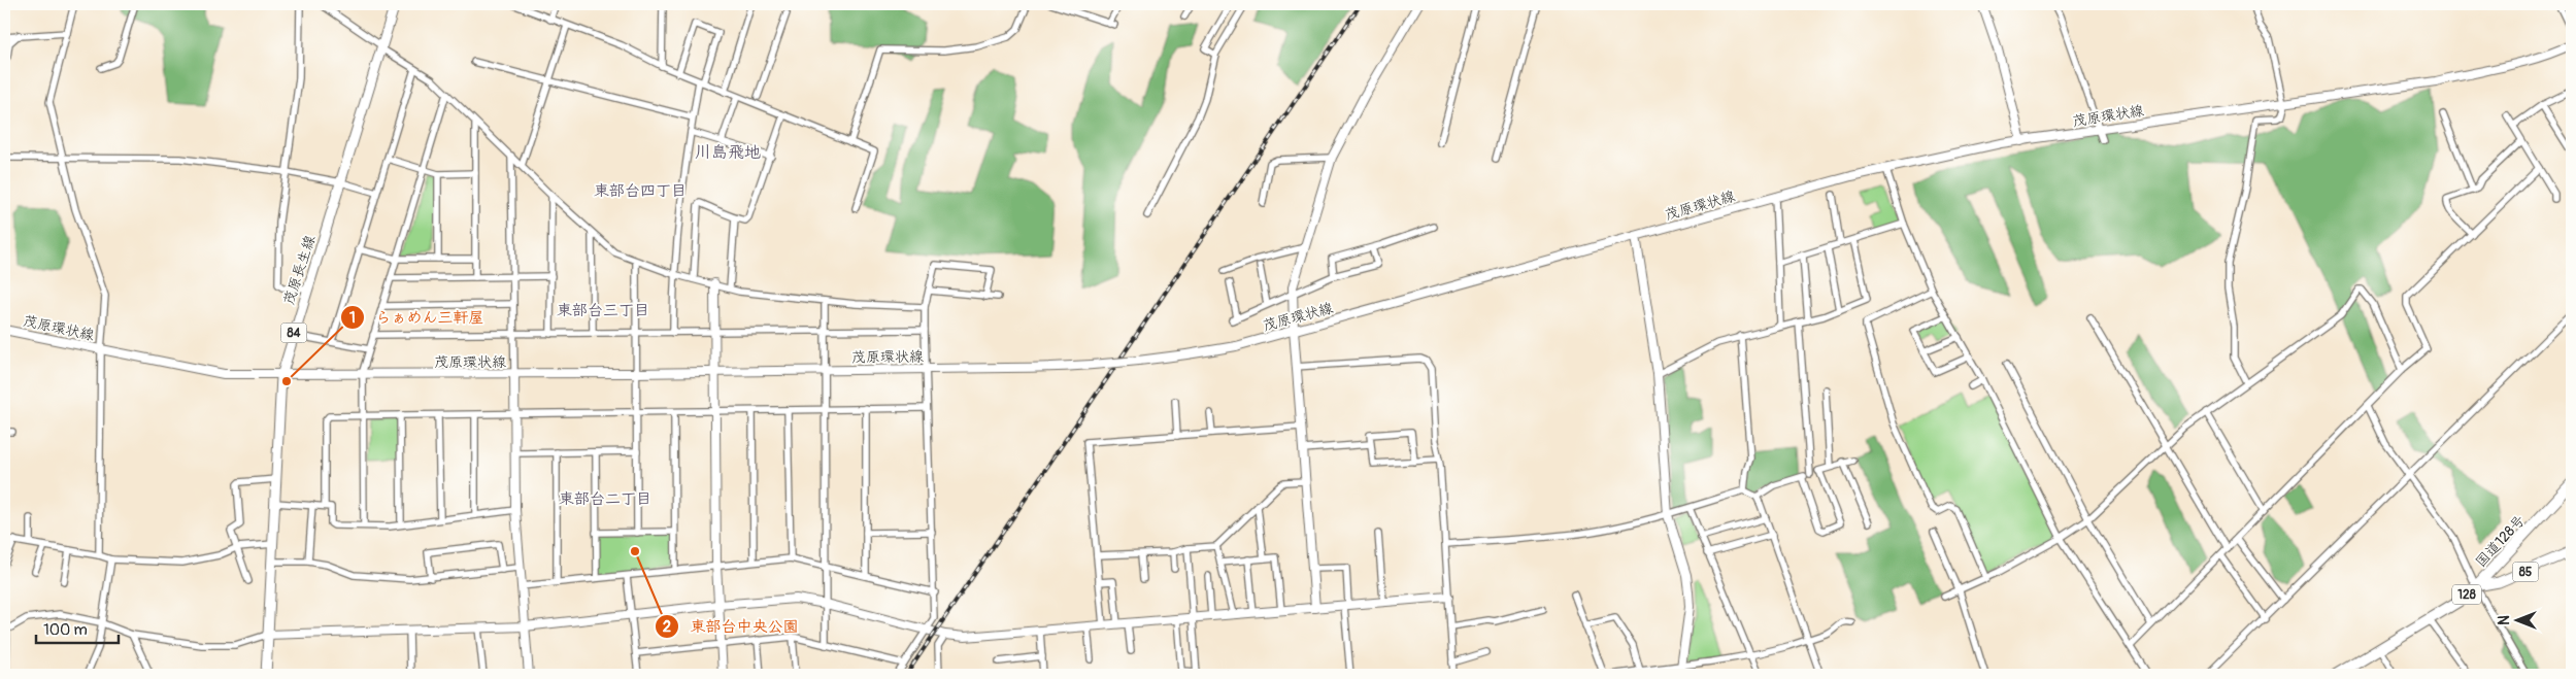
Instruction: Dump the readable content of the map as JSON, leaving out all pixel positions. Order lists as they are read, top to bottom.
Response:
{
  "streets": {
    "highway": ["国道128号", "128"],
    "main road": ["茂原長生線", "84", "85"],
    "street": ["茂原環状線"]
  },
  "crossings": [
    ["茂原環状線", "茂原長生線"],
    ["国道128号", "85"]
  ],
  "districts": [
    "川島飛地",
    "東部台四丁目",
    "東部台三丁目",
    "東部台二丁目"
  ],
  "places": ["らぁめん三軒屋", "東部台中央公園"],
  "scale_bar": "100 m",
  "north": "left"
}
